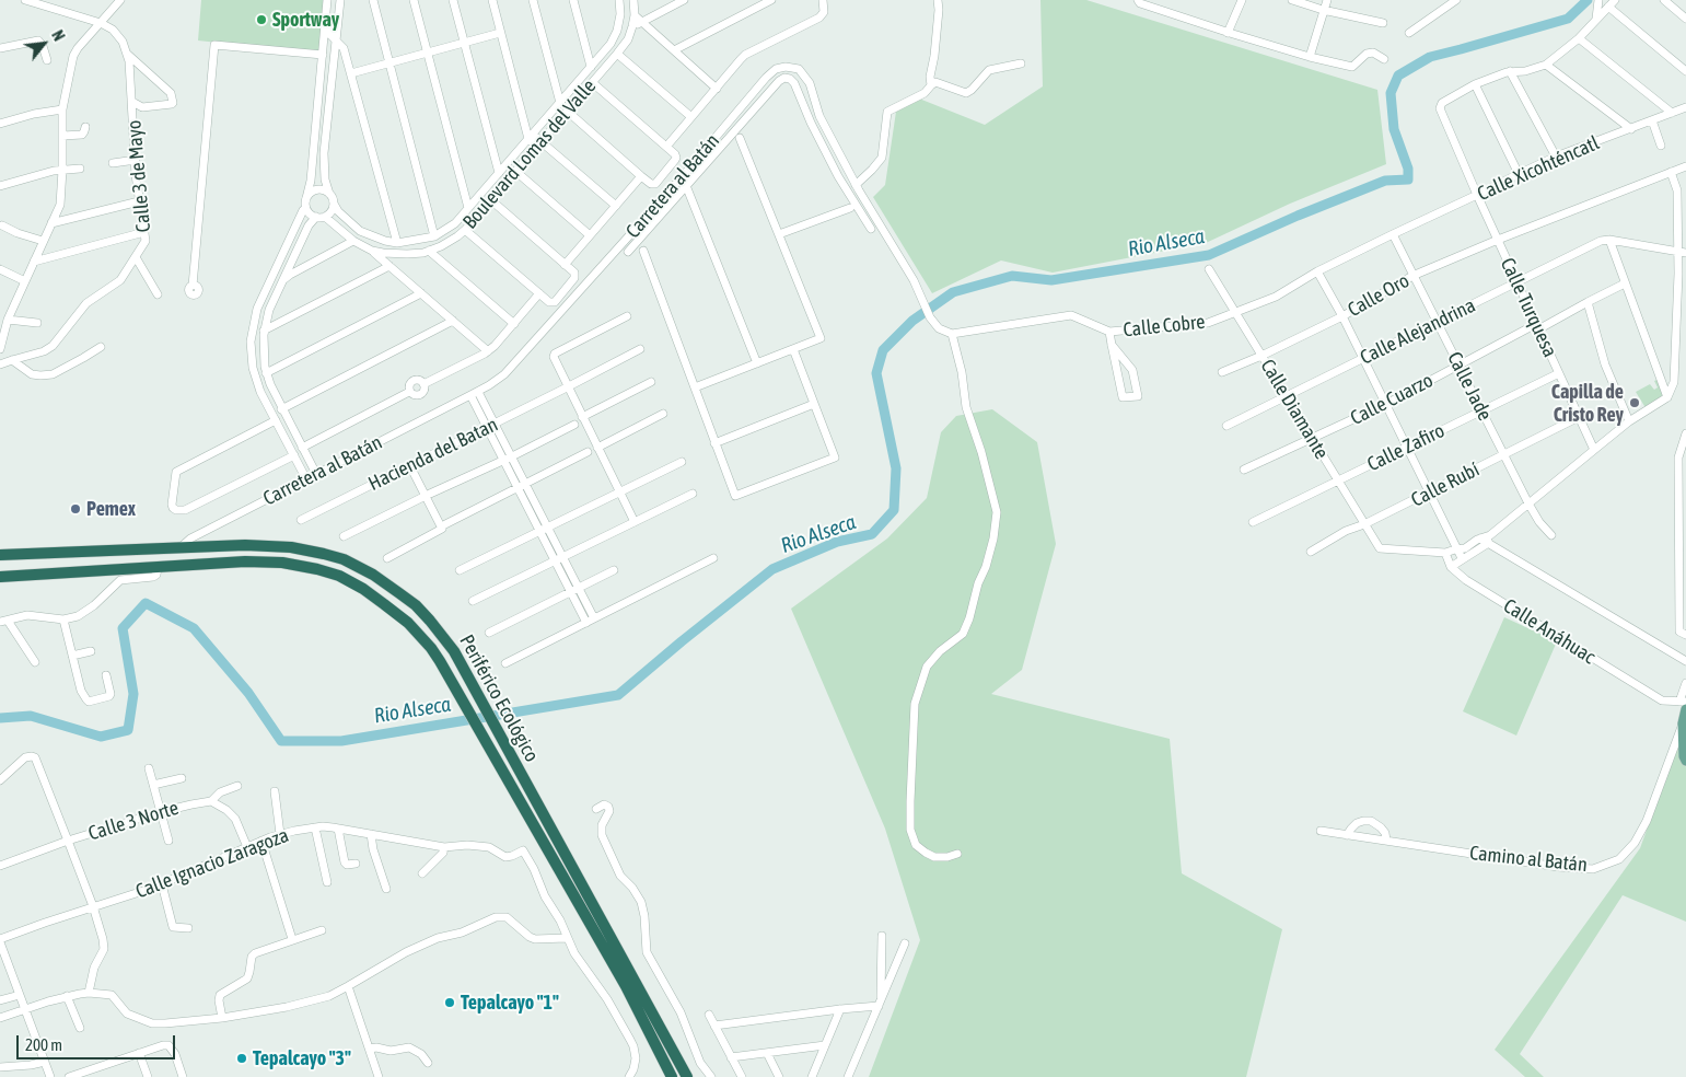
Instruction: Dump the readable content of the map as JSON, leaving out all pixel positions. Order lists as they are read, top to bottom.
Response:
{
  "streets": {
    "highway": ["Periférico Ecológico"],
    "street": [
      "Boulevard Lomas del Valle",
      "Calle Xicohténcatl",
      "Calle 3 de Mayo",
      "Carretera al Batán",
      "Calle Oro",
      "Calle Turquesa",
      "Calle Cobre",
      "Calle Alejandrina",
      "Calle Jade",
      "Calle Cuarzo",
      "Calle Diamante",
      "Calle Zafiro",
      "Hacienda del Batan",
      "Calle Rubí",
      "Calle Anáhuac",
      "Calle 3 Norte",
      "Camino al Batán",
      "Calle Ignacio Zaragoza"
    ]
  },
  "crossings": [
    ["Calle Xicohténcatl", "Calle Turquesa"],
    ["Calle Xicohténcatl", "Calle Cobre"],
    ["Calle Xicohténcatl", "Calle Jade"],
    ["Carretera al Batán", "Calle Cobre"],
    ["Carretera al Batán", "Periférico Ecológico"],
    ["Calle Oro", "Calle Turquesa"],
    ["Calle Oro", "Calle Jade"],
    ["Calle Oro", "Calle Diamante"],
    ["Calle Turquesa", "Calle Alejandrina"],
    ["Calle Turquesa", "Calle Cuarzo"],
    ["Calle Turquesa", "Calle Zafiro"],
    ["Calle Turquesa", "Calle Rubí"],
    ["Calle Cobre", "Calle Jade"],
    ["Calle Cobre", "Calle Diamante"],
    ["Calle Alejandrina", "Calle Jade"],
    ["Calle Alejandrina", "Calle Diamante"],
    ["Calle Jade", "Calle Cuarzo"],
    ["Calle Jade", "Calle Zafiro"],
    ["Calle Jade", "Calle Rubí"],
    ["Calle Cuarzo", "Calle Diamante"],
    ["Calle Diamante", "Calle Zafiro"],
    ["Calle Diamante", "Calle Rubí"]
  ],
  "water": ["Rio Alseca"],
  "places": [
    "Sportway",
    "Capilla de Cristo Rey",
    "Pemex",
    "Tepalcayo \"1\"",
    "Tepalcayo \"3\""
  ],
  "scale_bar": "200 m",
  "north": "top right"
}
